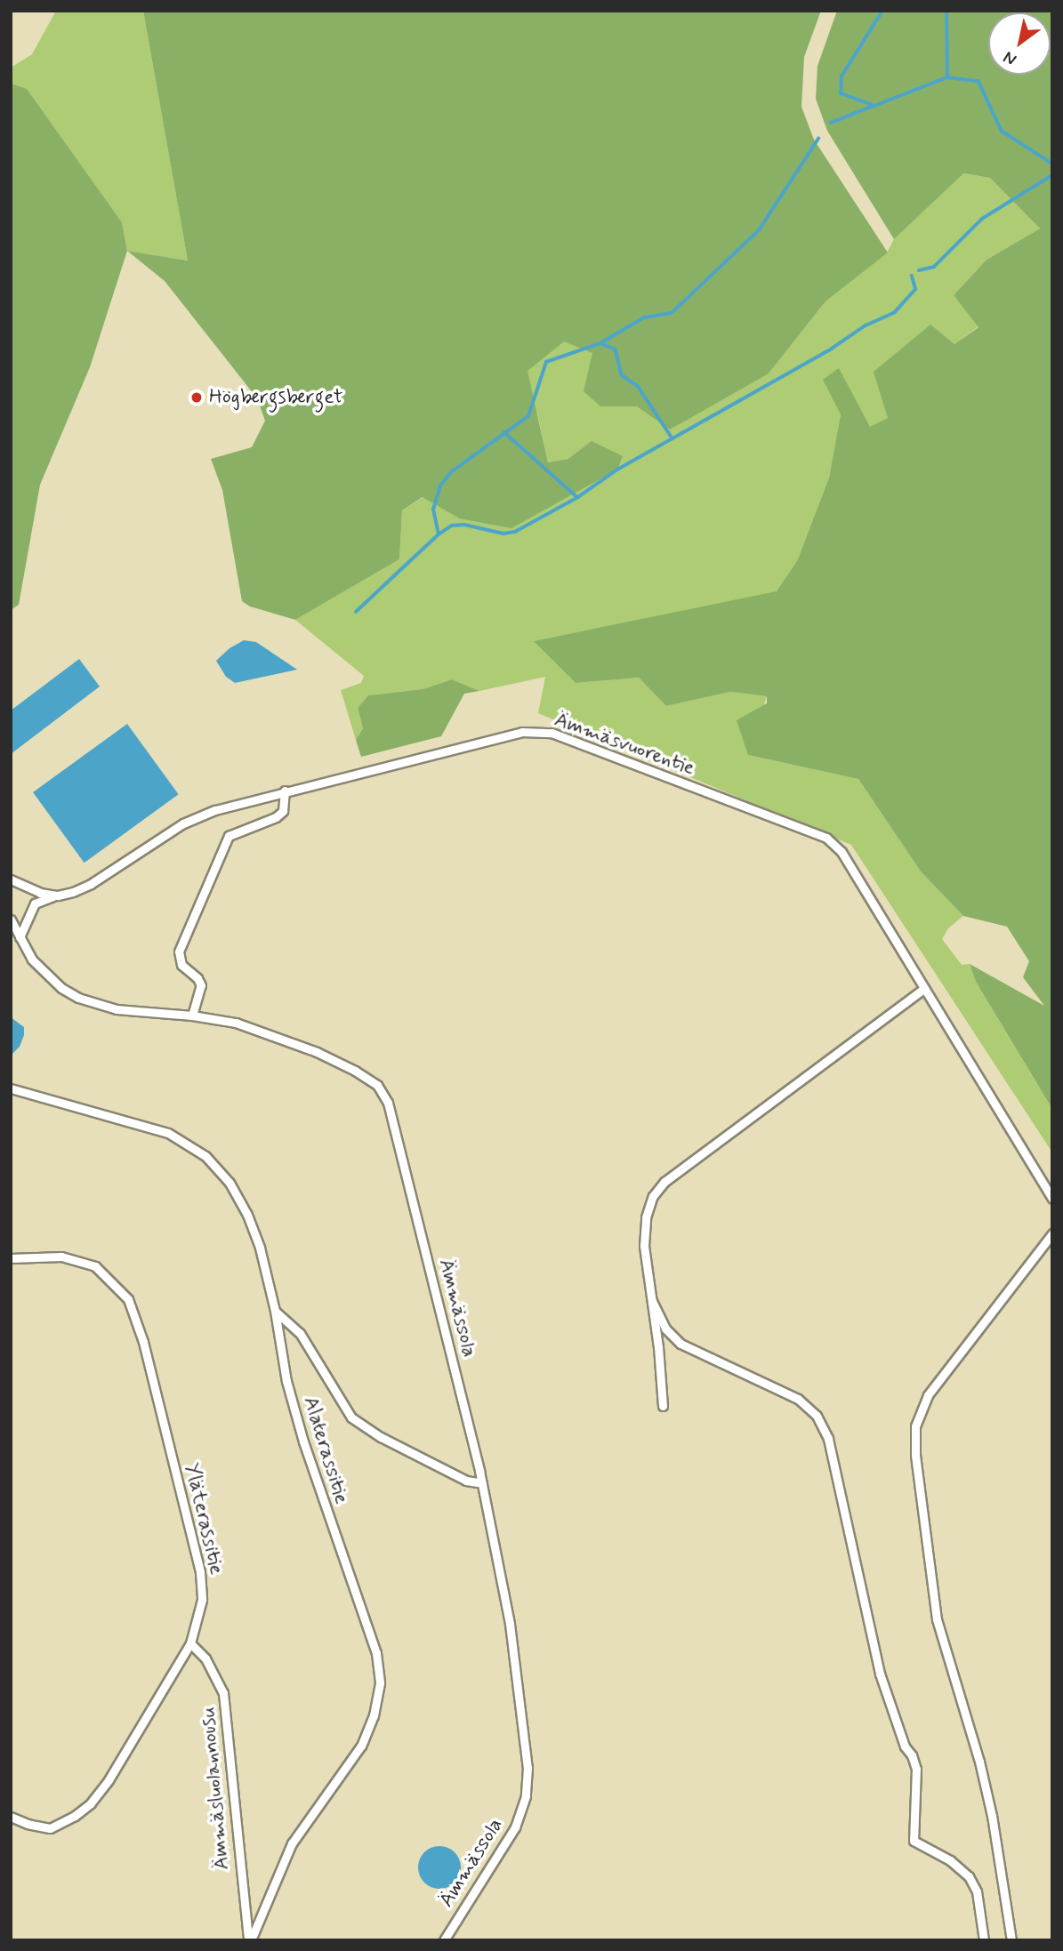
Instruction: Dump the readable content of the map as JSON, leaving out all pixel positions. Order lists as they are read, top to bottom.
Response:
{
  "streets": {
    "street": [
      "Ämmäsvuorentie",
      "Ämmässola",
      "Alaterassitie",
      "Yläterassitie",
      "Ämmäsluolannousu"
    ]
  },
  "crossings": [
    ["Ämmäsvuorentie", "Ämmässola"],
    ["Alaterassitie", "Ämmäsluolannousu"],
    ["Yläterassitie", "Ämmäsluolannousu"]
  ],
  "places": ["Högbergsberget"],
  "north": "bottom left"
}
